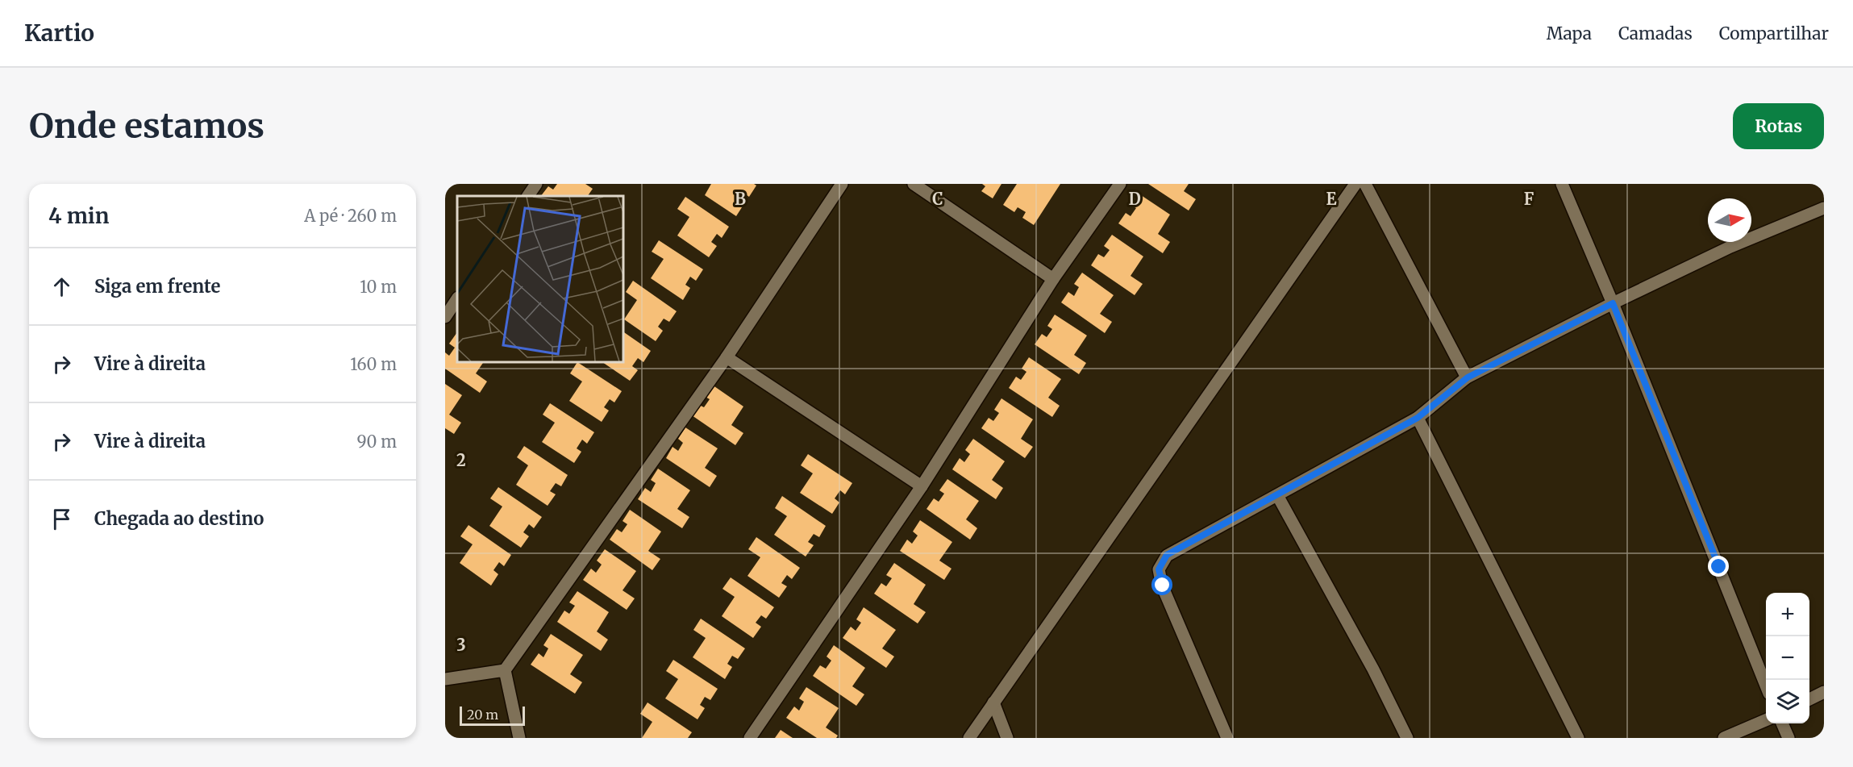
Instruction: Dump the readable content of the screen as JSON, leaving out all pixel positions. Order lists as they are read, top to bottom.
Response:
{
  "scale_bar": "20 m",
  "north": "right",
  "page": {
    "header": "Kartio",
    "nav": ["Mapa", "Camadas", "Compartilhar"],
    "buttons": "Rotas",
    "title": "Onde estamos",
    "heading": ["4 min", "A pé · 260 m"],
    "list": [
      ["Siga em frente", "10 m"],
      ["Vire à direita", "160 m"],
      ["Vire à direita", "90 m"],
      "Chegada ao destino"
    ],
    "map_buttons": ["+", "−"],
    "scale": "20 m"
  },
  "grid": {
    "columns": [
      "B",
      "C",
      "D",
      "E",
      "F"
    ],
    "rows": ["2", "3"]
  }
}
